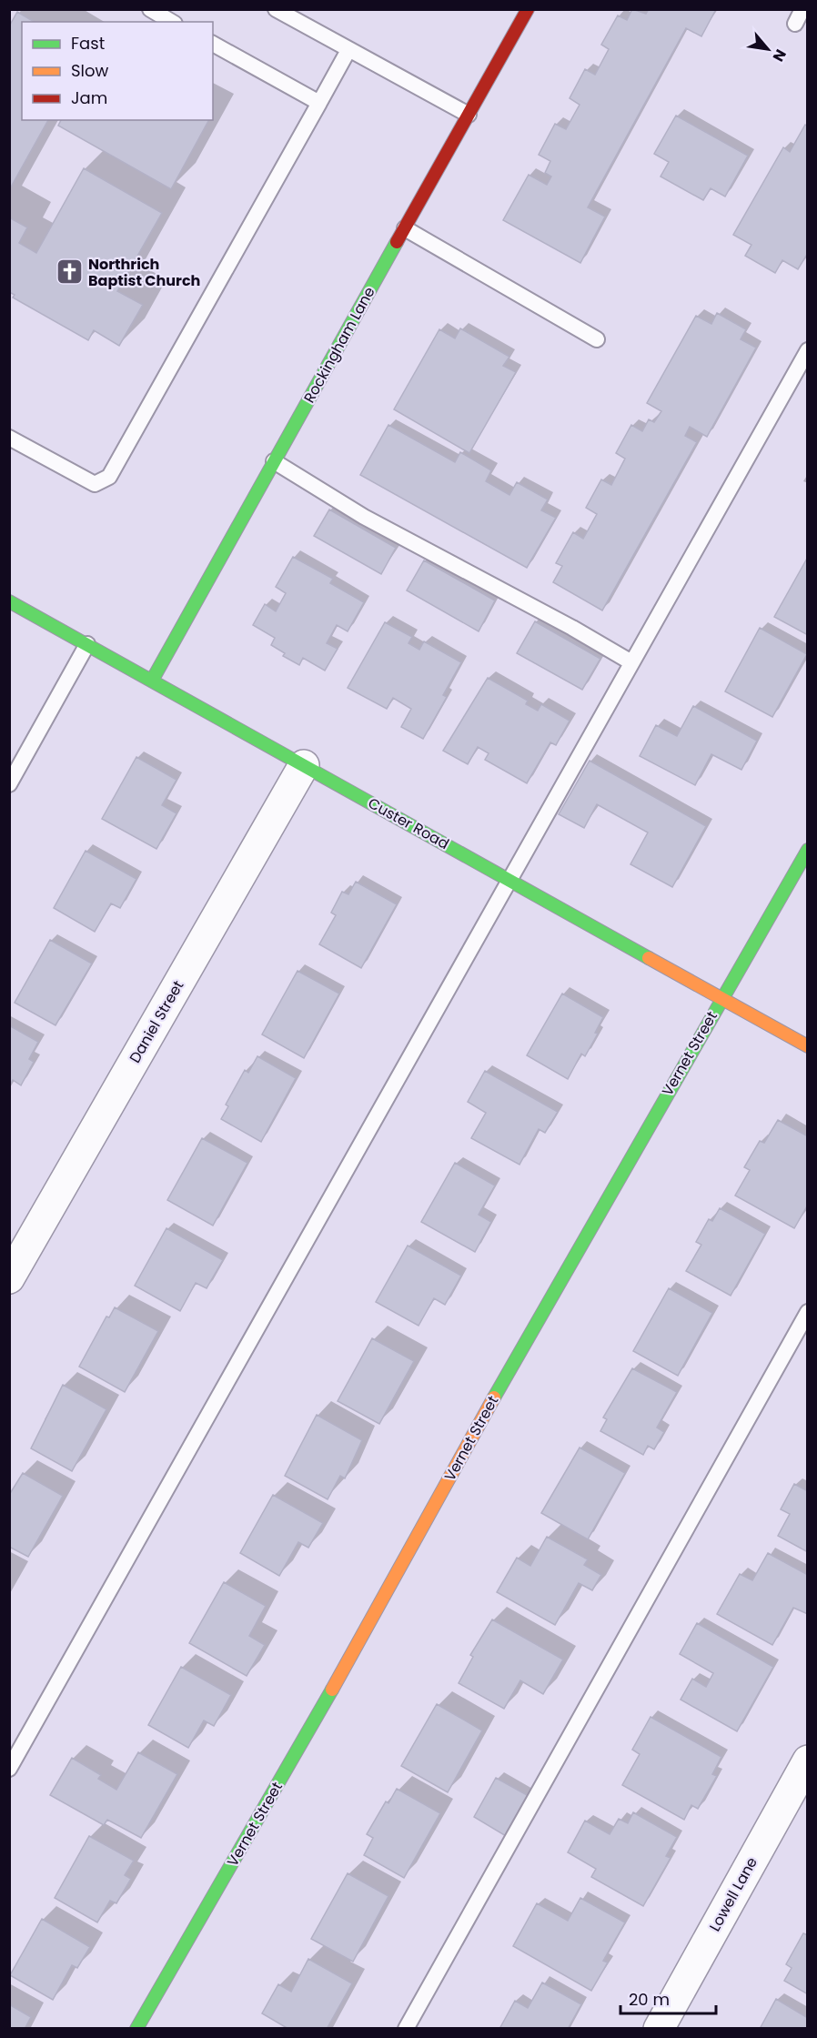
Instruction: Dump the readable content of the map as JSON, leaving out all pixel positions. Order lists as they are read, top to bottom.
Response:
{
  "streets": {
    "street": [
      "Rockingham Lane",
      "Custer Road",
      "Daniel Street",
      "Vernet Street",
      "Lowell Lane"
    ]
  },
  "crossings": [
    ["Rockingham Lane", "Custer Road"],
    ["Custer Road", "Daniel Street"],
    ["Custer Road", "Vernet Street"]
  ],
  "places": {
    "church": ["Northrich Baptist Church"]
  },
  "legend": ["Fast", "Slow", "Jam"],
  "scale_bar": "20 m",
  "north": "bottom right"
}
